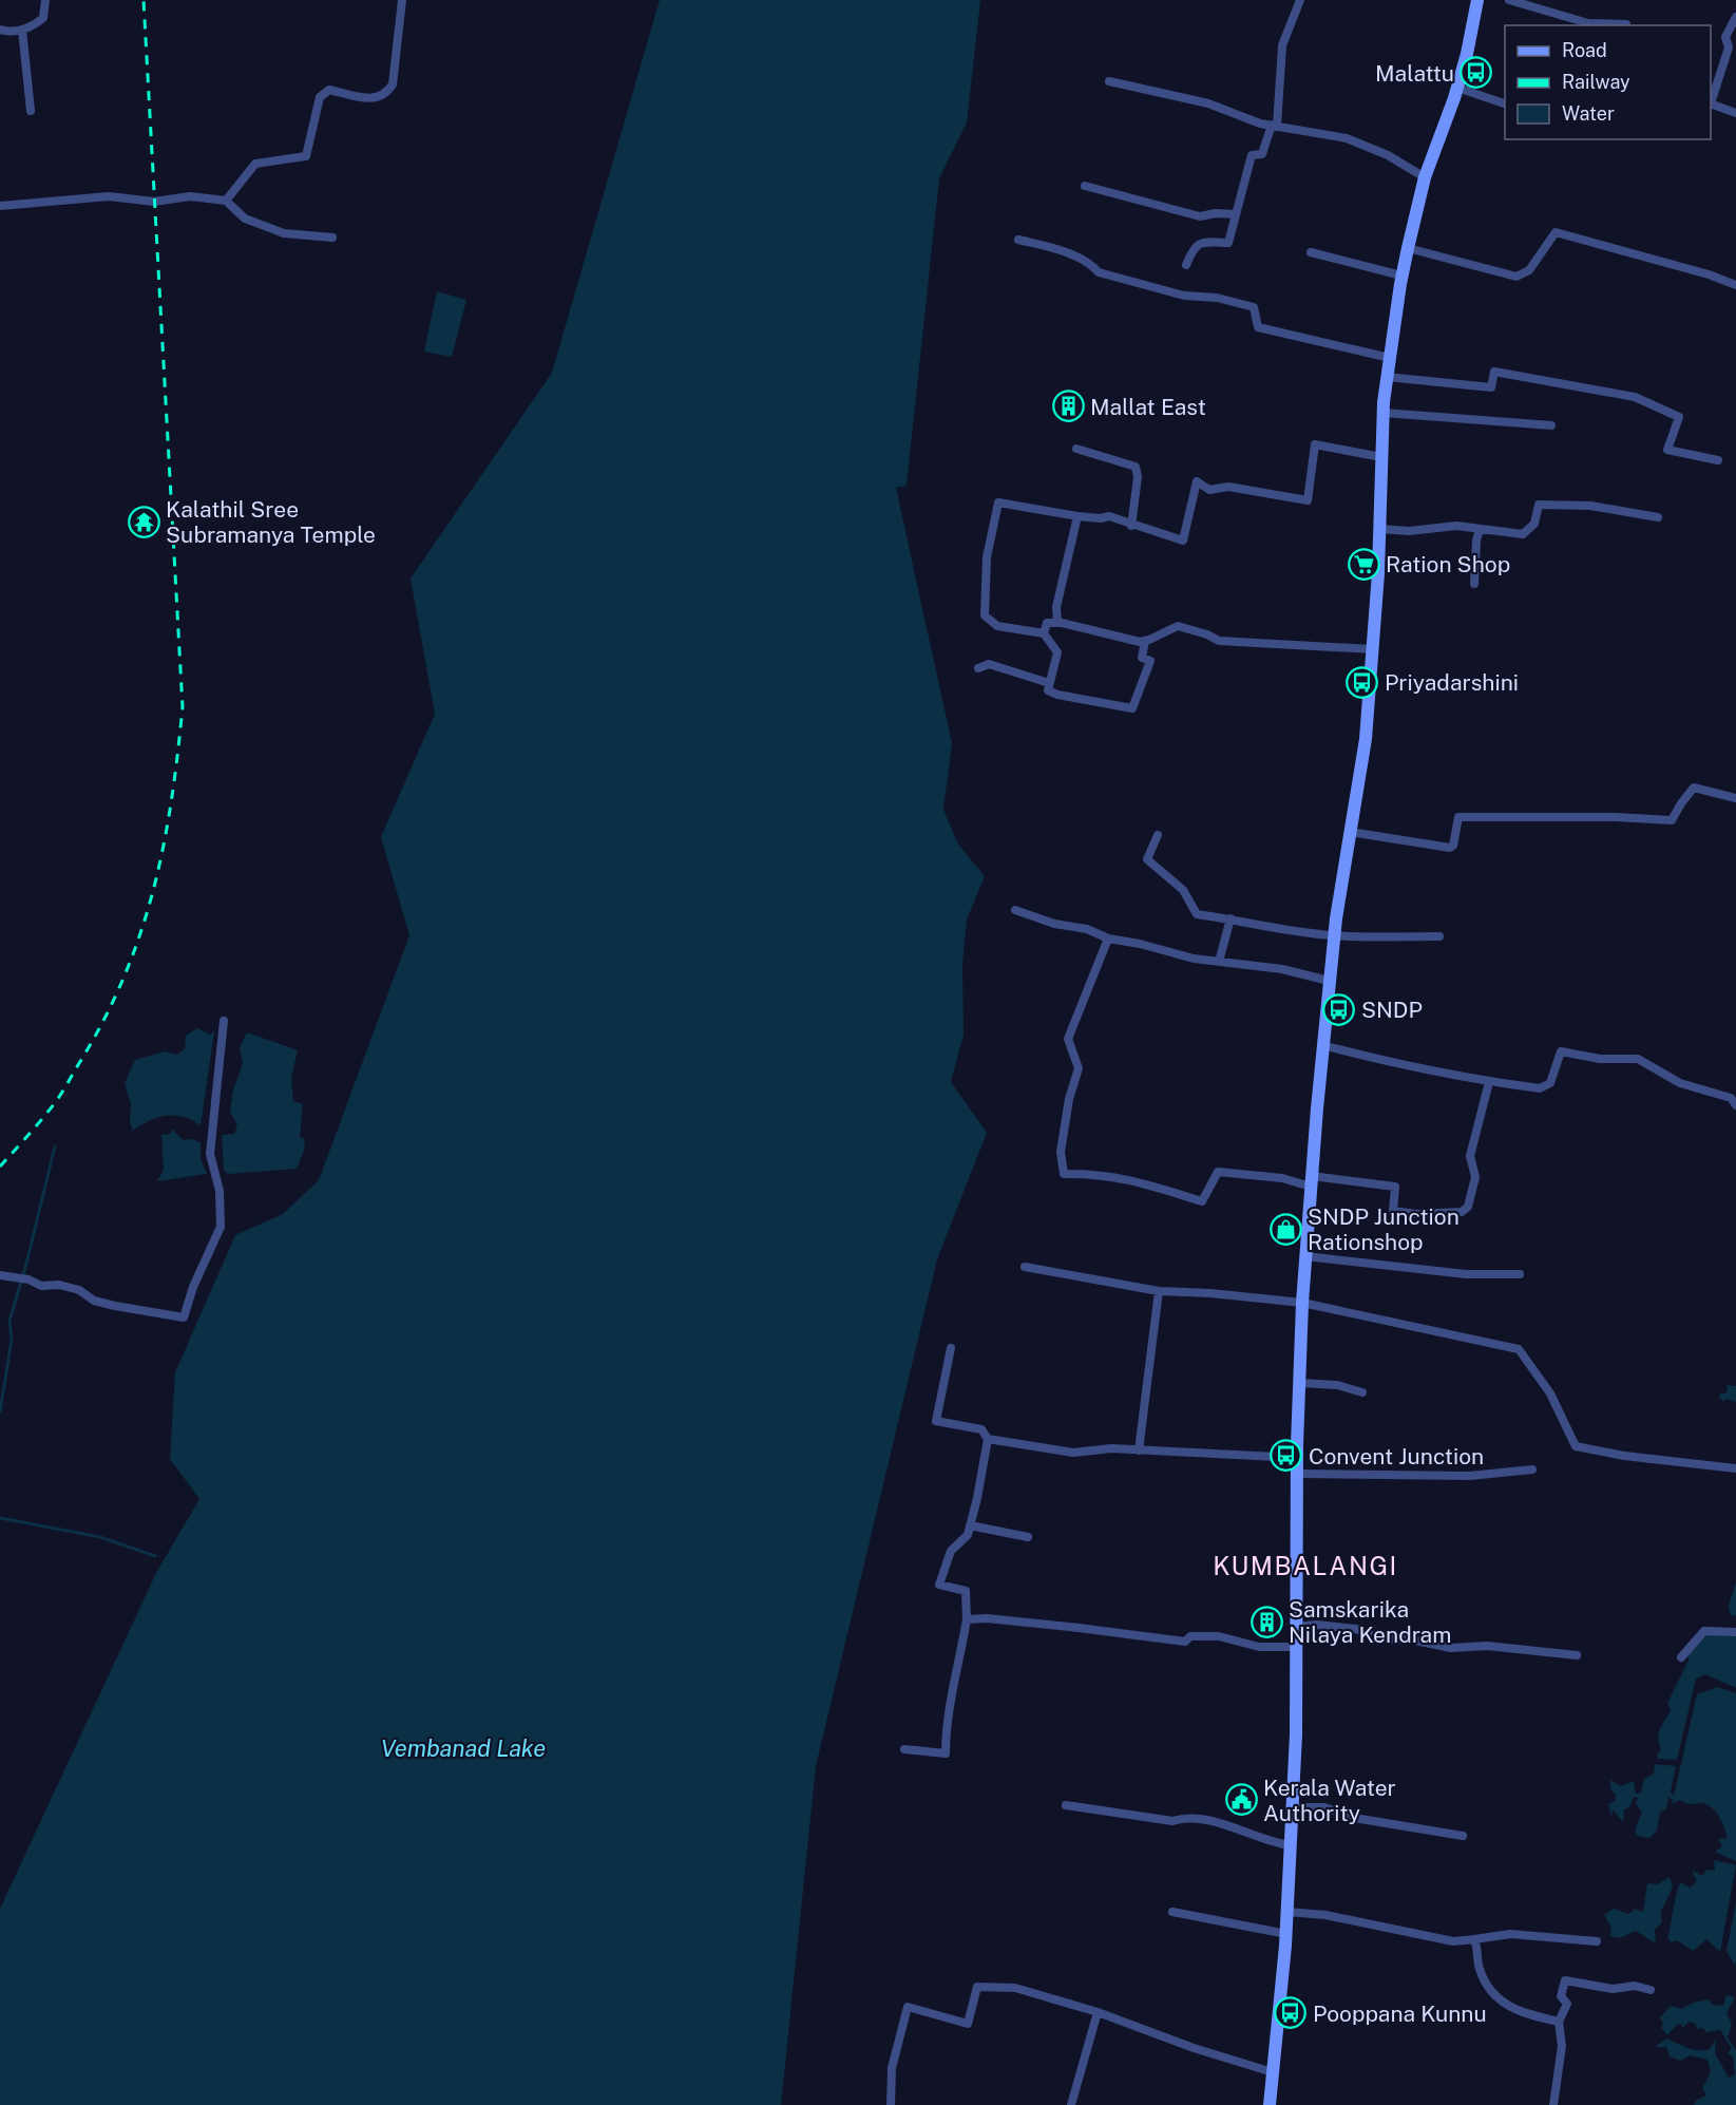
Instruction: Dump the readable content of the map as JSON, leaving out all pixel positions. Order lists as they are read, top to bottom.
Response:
{
  "districts": ["KUMBALANGI"],
  "water": ["Vembanad Lake"],
  "places": {
    "bus stop": [
      "Malattu",
      "Priyadarshini",
      "SNDP",
      "Convent Junction",
      "Pooppana Kunnu"
    ],
    "building": ["Mallat East", "Samskarika Nilaya Kendram"],
    "temple": ["Kalathil Sree Subramanya Temple"],
    "supermarket": ["Ration Shop"],
    "shop": ["SNDP Junction Rationshop"],
    "public building": ["Kerala Water Authority"]
  },
  "legend": ["Road", "Railway", "Water"]
}
